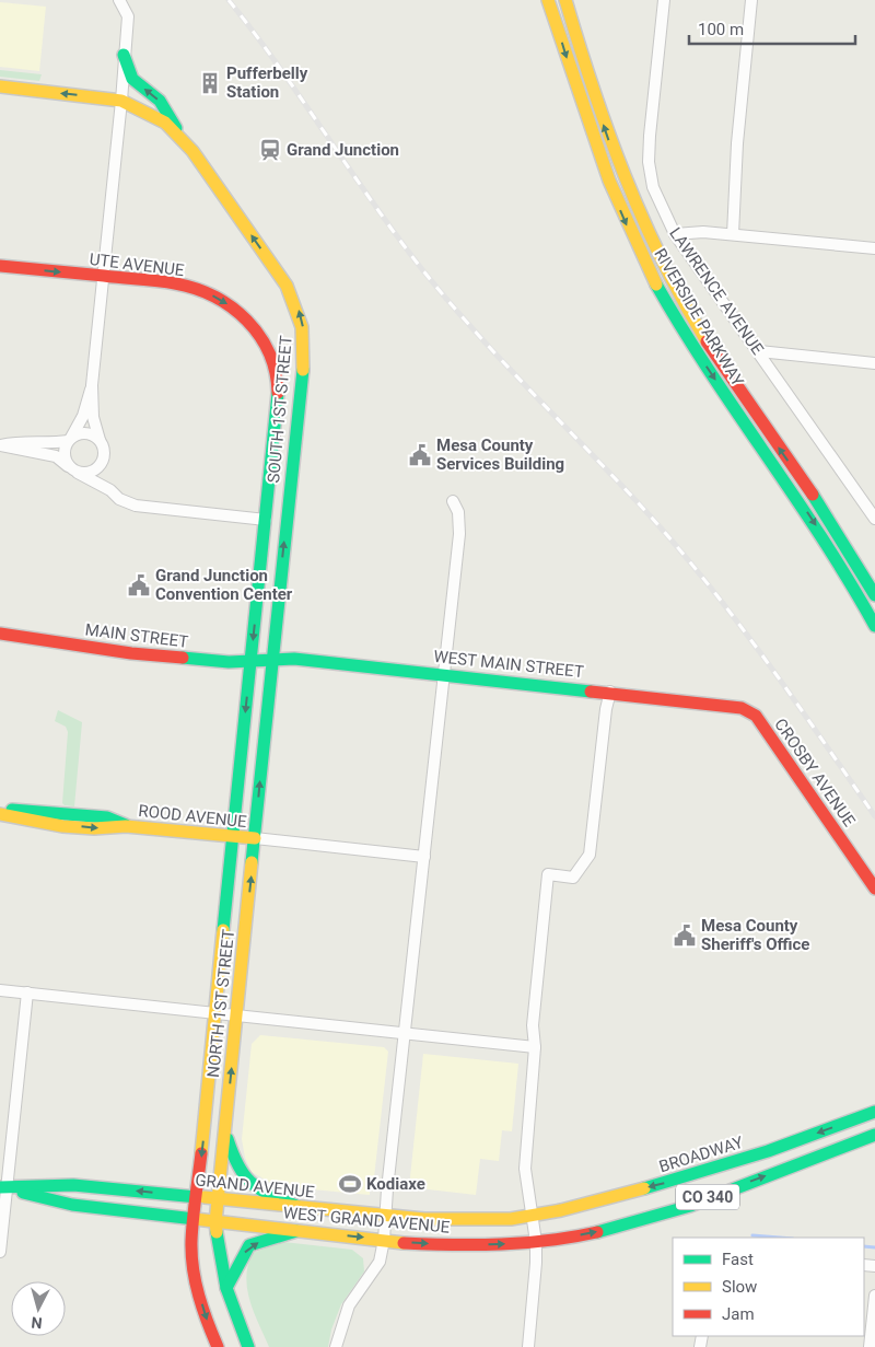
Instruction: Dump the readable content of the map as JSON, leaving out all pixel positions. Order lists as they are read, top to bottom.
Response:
{
  "streets": {
    "main road": [
      "UTE AVENUE",
      "RIVERSIDE PARKWAY",
      "SOUTH 1ST STREET",
      "MAIN STREET",
      "WEST MAIN STREET",
      "CROSBY AVENUE",
      "ROOD AVENUE",
      "NORTH 1ST STREET",
      "BROADWAY",
      "GRAND AVENUE",
      "CO 340",
      "WEST GRAND AVENUE"
    ],
    "street": ["LAWRENCE AVENUE"]
  },
  "crossings": [
    ["UTE AVENUE", "SOUTH 1ST STREET"],
    ["SOUTH 1ST STREET", "MAIN STREET"],
    ["SOUTH 1ST STREET", "WEST MAIN STREET"],
    ["SOUTH 1ST STREET", "NORTH 1ST STREET"],
    ["MAIN STREET", "WEST MAIN STREET"],
    ["MAIN STREET", "NORTH 1ST STREET"],
    ["WEST MAIN STREET", "CROSBY AVENUE"],
    ["WEST MAIN STREET", "NORTH 1ST STREET"],
    ["ROOD AVENUE", "NORTH 1ST STREET"],
    ["NORTH 1ST STREET", "GRAND AVENUE"],
    ["NORTH 1ST STREET", "WEST GRAND AVENUE"],
    ["BROADWAY", "GRAND AVENUE"],
    ["CO 340", "WEST GRAND AVENUE"]
  ],
  "one_way": ["UTE AVENUE", "WEST GRAND AVENUE"],
  "places": {
    "building": ["Pufferbelly Station"],
    "station": ["Grand Junction"],
    "public building": ["Mesa County Services Building", "Grand Junction Convention Center", "Mesa County Sheriff's Office"],
    "sports": ["Kodiaxe"]
  },
  "legend": ["Fast", "Slow", "Jam"],
  "scale_bar": "100 m",
  "north": "bottom"
}
